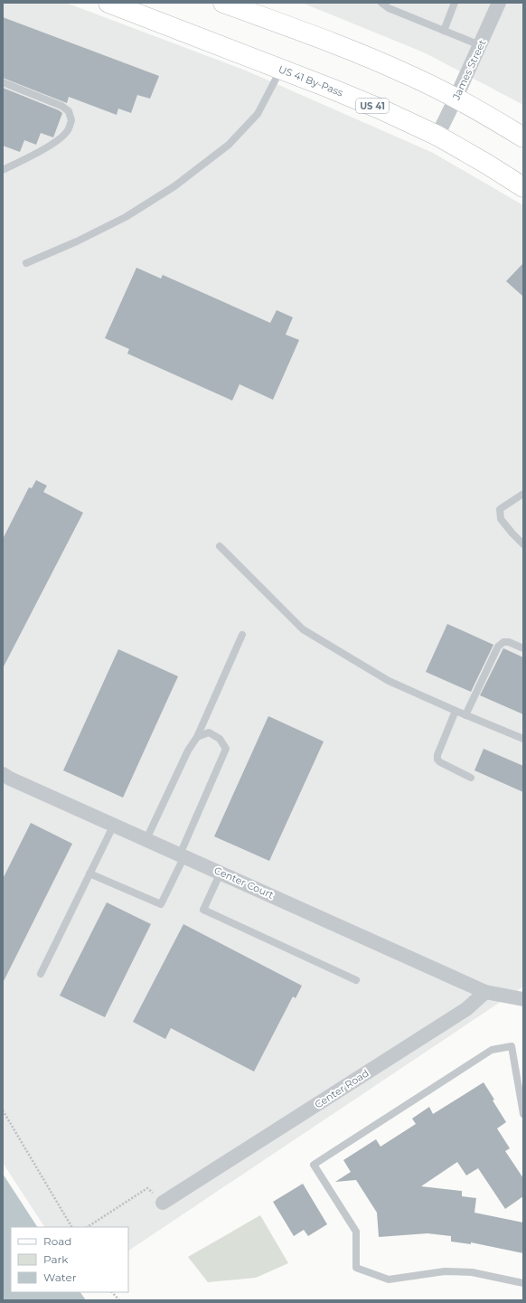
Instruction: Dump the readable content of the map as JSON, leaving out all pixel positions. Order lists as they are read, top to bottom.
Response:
{
  "streets": {
    "main road": ["US 41 By-Pass", "US 41"],
    "street": ["James Street", "Center Court", "Center Road"]
  },
  "crossings": [
    ["James Street", "US 41 By-Pass"],
    ["Center Court", "Center Road"]
  ],
  "legend": ["Road", "Park", "Water"]
}
